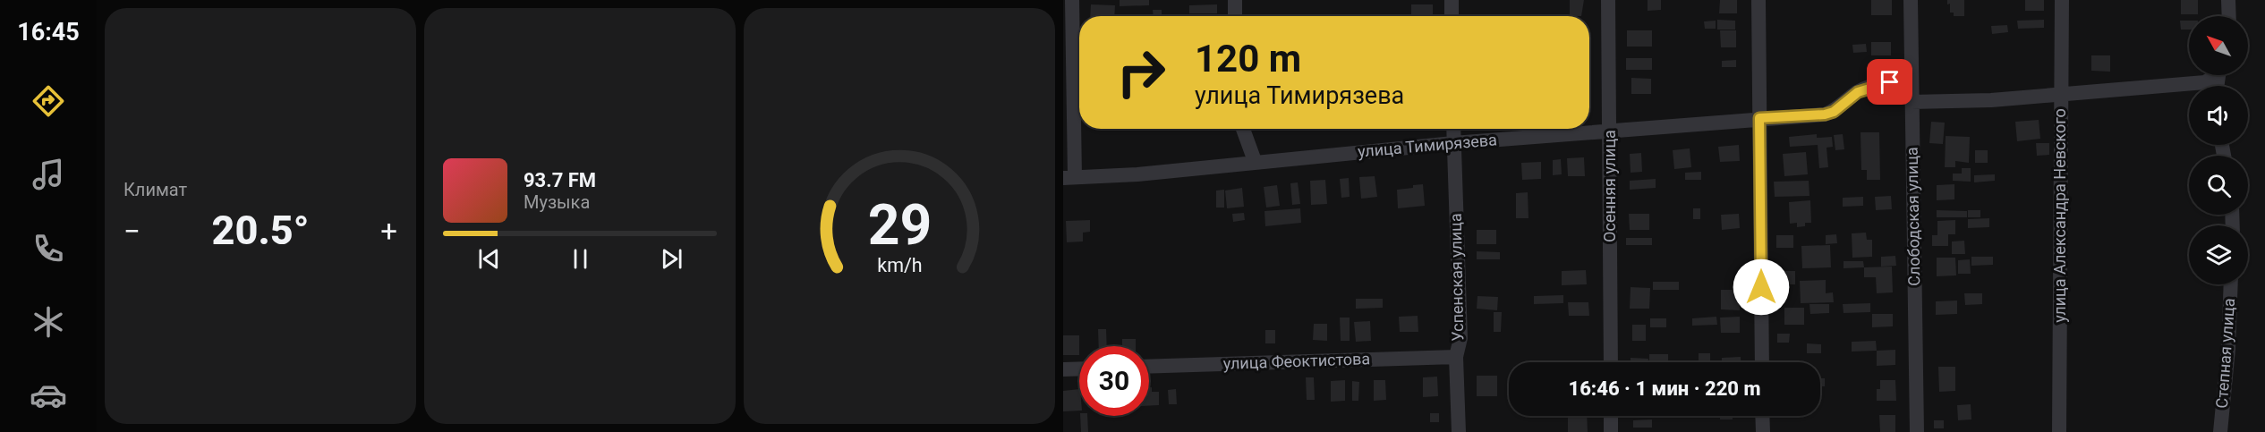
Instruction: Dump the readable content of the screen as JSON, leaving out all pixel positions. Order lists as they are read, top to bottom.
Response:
{
  "streets": {
    "street": [
      "улица Тимирязева",
      "Осенняя улица",
      "улица Александра Невского",
      "Слободская улица",
      "Успенская улица",
      "Степная улица",
      "улица Феоктистова"
    ]
  },
  "crossings": [
    ["улица Тимирязева", "Осенняя улица"],
    ["улица Тимирязева", "Слободская улица"],
    ["улица Тимирязева", "Успенская улица"],
    ["Успенская улица", "улица Феоктистова"]
  ],
  "north": "top left",
  "page": {
    "tabs": "16:45",
    "tile": "Климат",
    "turn": ["120 m", "улица Тимирязева"],
    "song": ["93.7 FM", "Музыка"],
    "heat": ["−", "20.5°", "+"],
    "limit": "30",
    "trip": "16:46 · 1 мин · 220 m",
    "gauge": ["29", "km/h"]
  }
}
